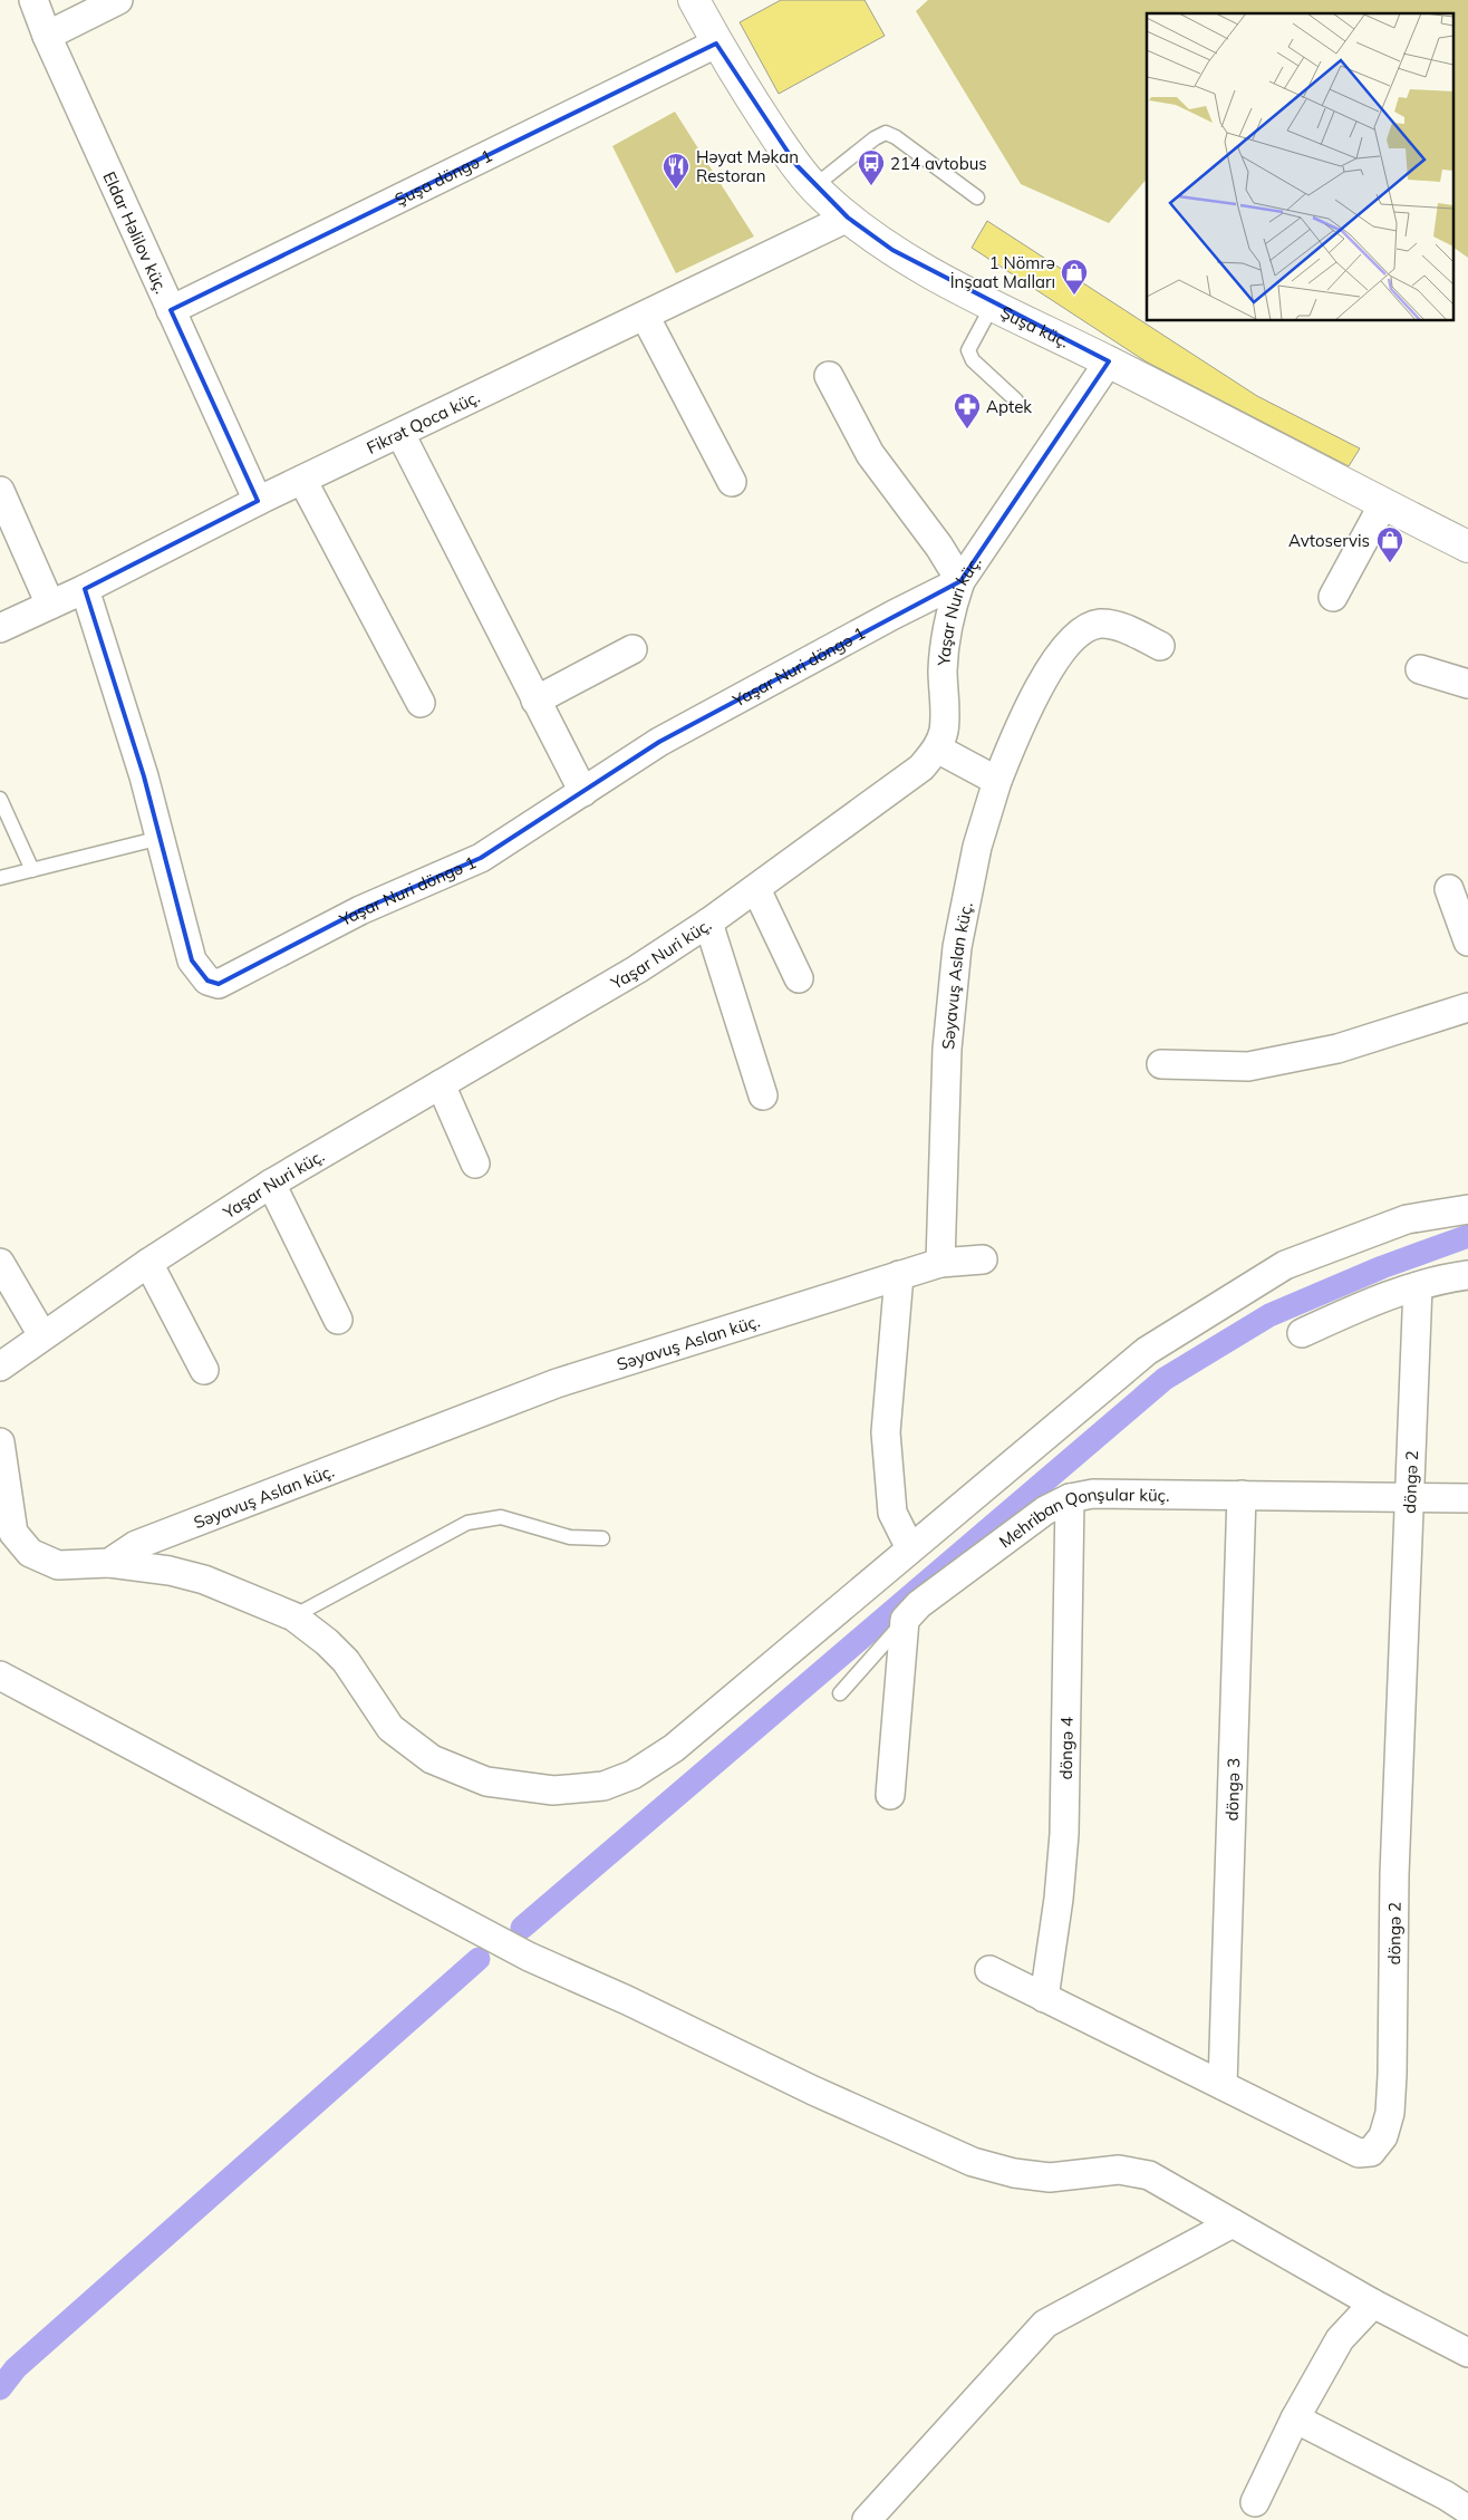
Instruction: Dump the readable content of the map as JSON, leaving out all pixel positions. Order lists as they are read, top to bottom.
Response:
{
  "streets": {
    "street": [
      "Şuşa döngə 1",
      "Eldar Həlilov küç.",
      "Şuşa küç.",
      "Fikrət Qoca küç.",
      "Yaşar Nuri küç.",
      "Yaşar Nuri döngə 1",
      "Səyavuş Aslan küç.",
      "döngə 2",
      "Mehriban Qonşular küç.",
      "döngə 4",
      "döngə 3"
    ]
  },
  "crossings": [
    ["Şuşa döngə 1", "Eldar Həlilov küç."],
    ["Şuşa döngə 1", "Şuşa küç."],
    ["Eldar Həlilov küç.", "Fikrət Qoca küç."],
    ["Şuşa küç.", "Fikrət Qoca küç."],
    ["Şuşa küç.", "Yaşar Nuri küç."],
    ["Fikrət Qoca küç.", "Yaşar Nuri döngə 1"],
    ["Yaşar Nuri küç.", "Yaşar Nuri döngə 1"],
    ["döngə 2", "Mehriban Qonşular küç."],
    ["döngə 2", "döngə 4"],
    ["döngə 2", "döngə 3"],
    ["Mehriban Qonşular küç.", "döngə 4"],
    ["Mehriban Qonşular küç.", "döngə 3"]
  ],
  "places": {
    "bus stop": ["214 avtobus"],
    "restaurant": ["Həyat Məkan Restoran"],
    "shop": ["1 Nömrə İnşaat Malları", "Avtoservis"],
    "pharmacy": ["Aptek"]
  }
}
